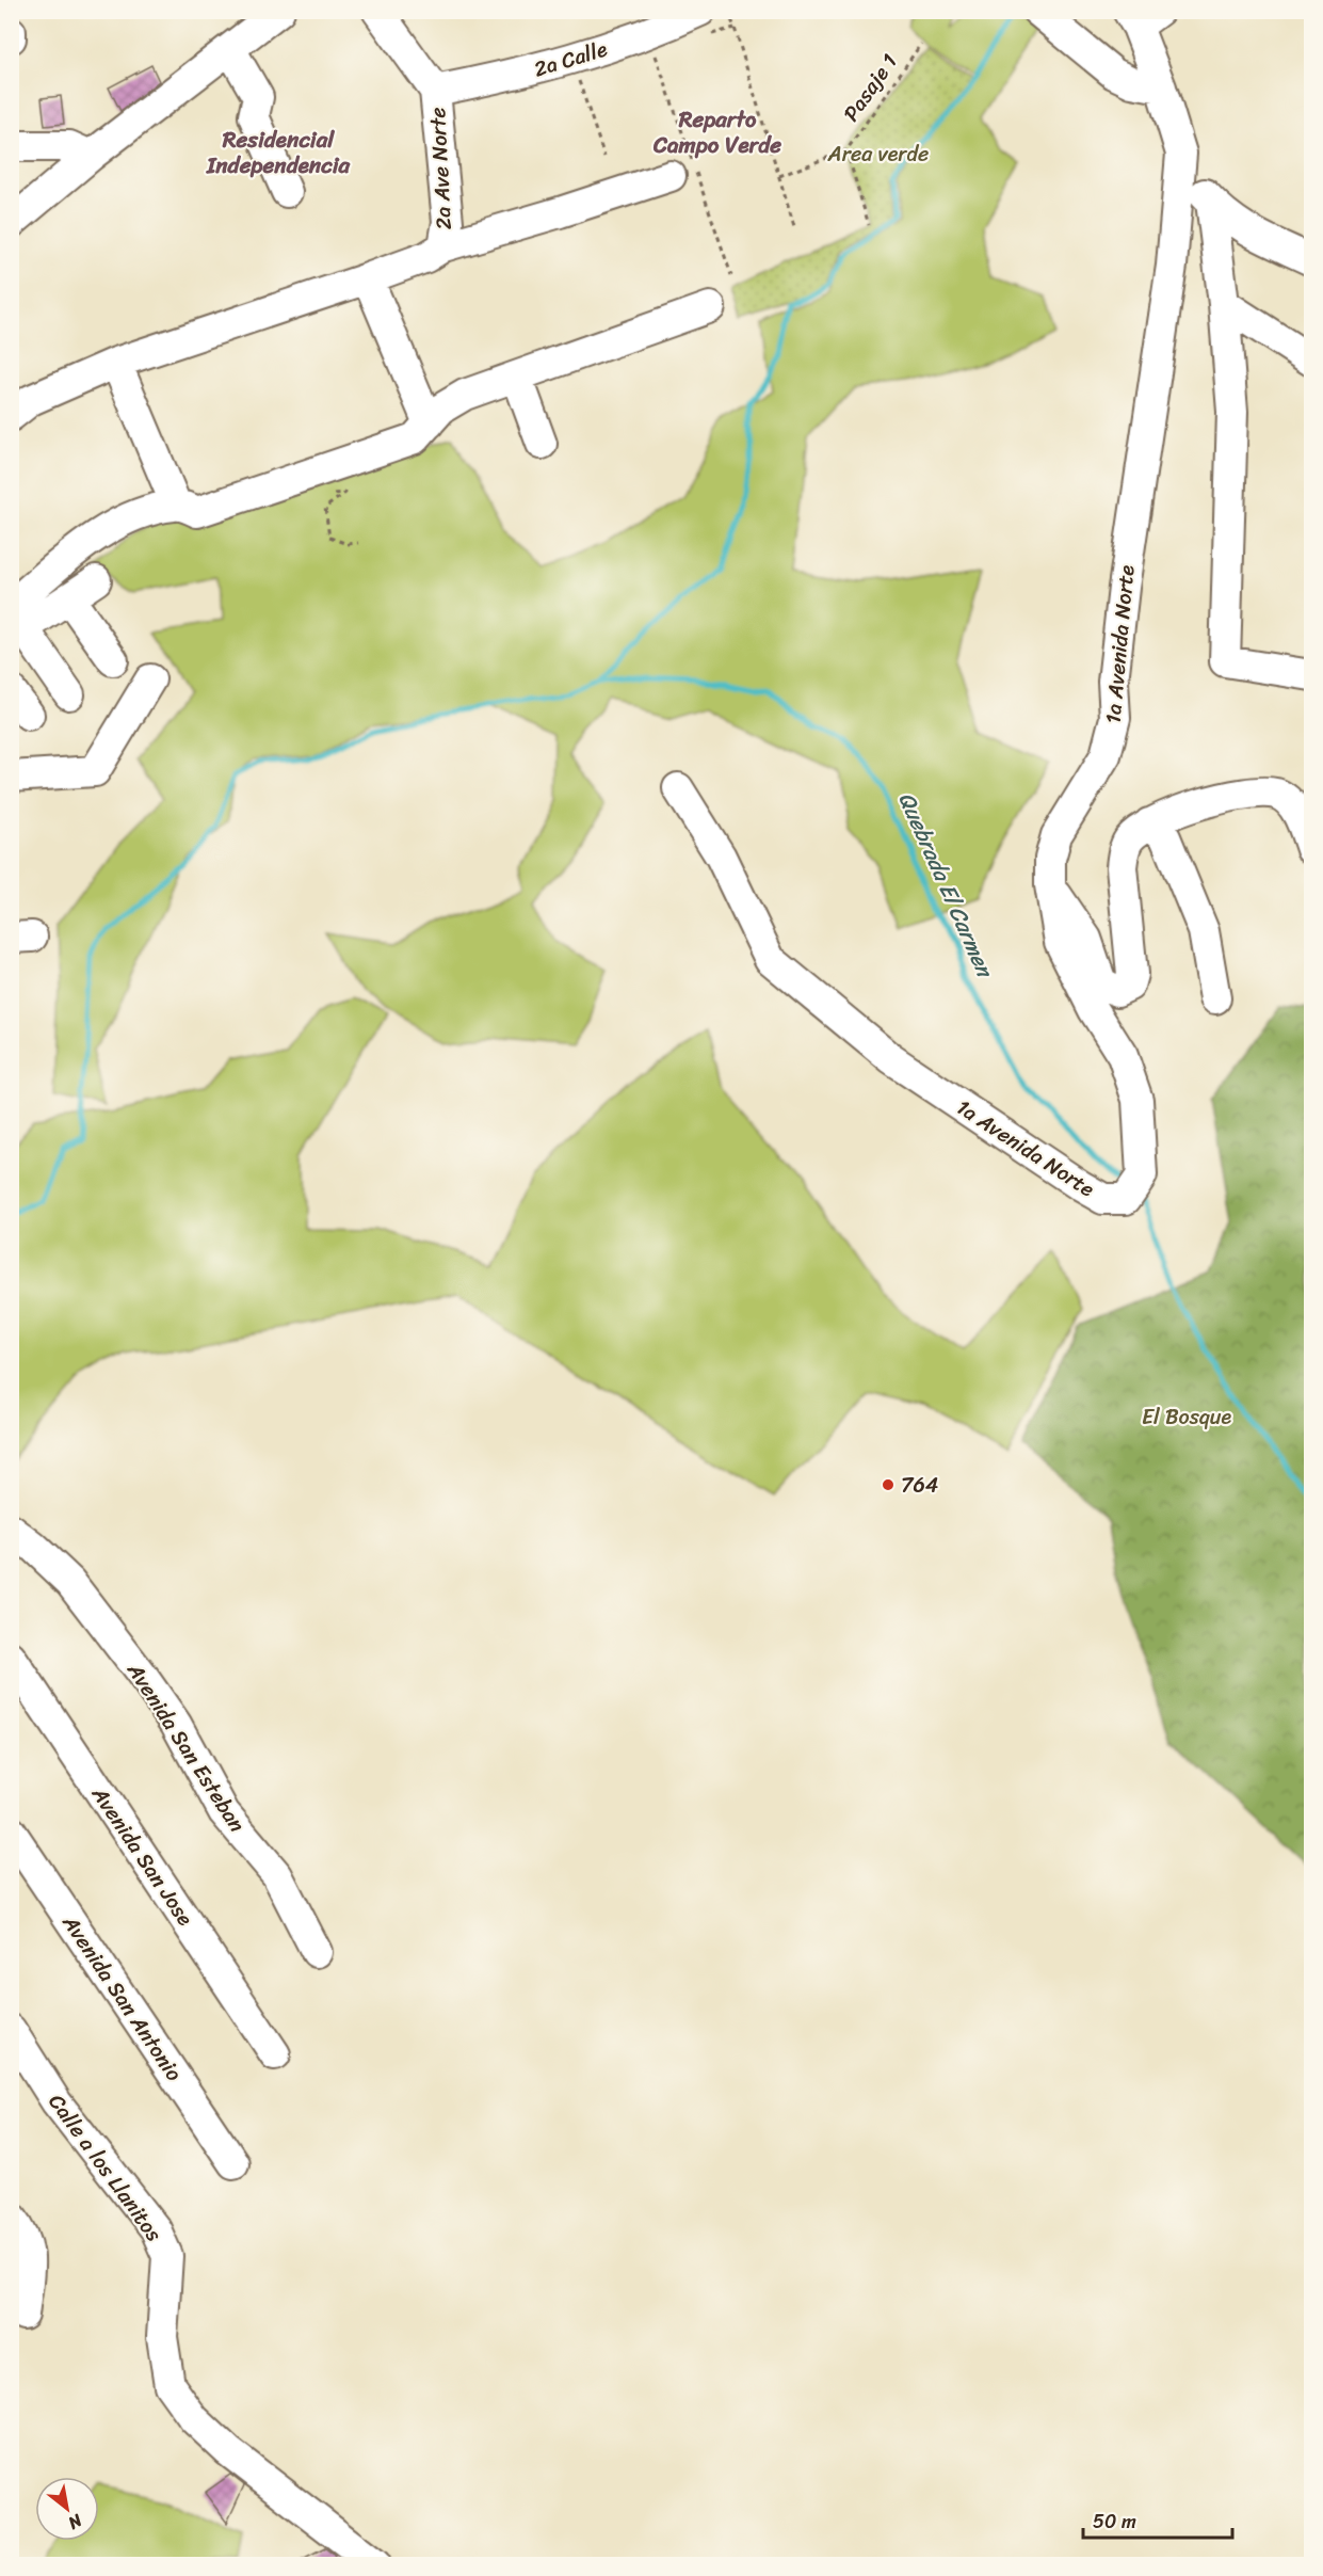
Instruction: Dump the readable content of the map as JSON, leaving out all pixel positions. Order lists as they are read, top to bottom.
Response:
{
  "streets": {
    "street": [
      "2a Calle",
      "2a Ave Norte",
      "1a Avenida Norte",
      "Avenida San Esteban",
      "Avenida San Jose",
      "Avenida San Antonio",
      "Calle a los Llanitos"
    ],
    "path": ["Pasaje 1"]
  },
  "crossings": [
    ["2a Calle", "2a Ave Norte"]
  ],
  "districts": ["Reparto Campo Verde", "Residencial Independencia"],
  "water": ["Quebrada El Carmen"],
  "parks": ["Area verde", "El Bosque"],
  "places": ["764"],
  "scale_bar": "50 m",
  "north": "bottom right"
}
